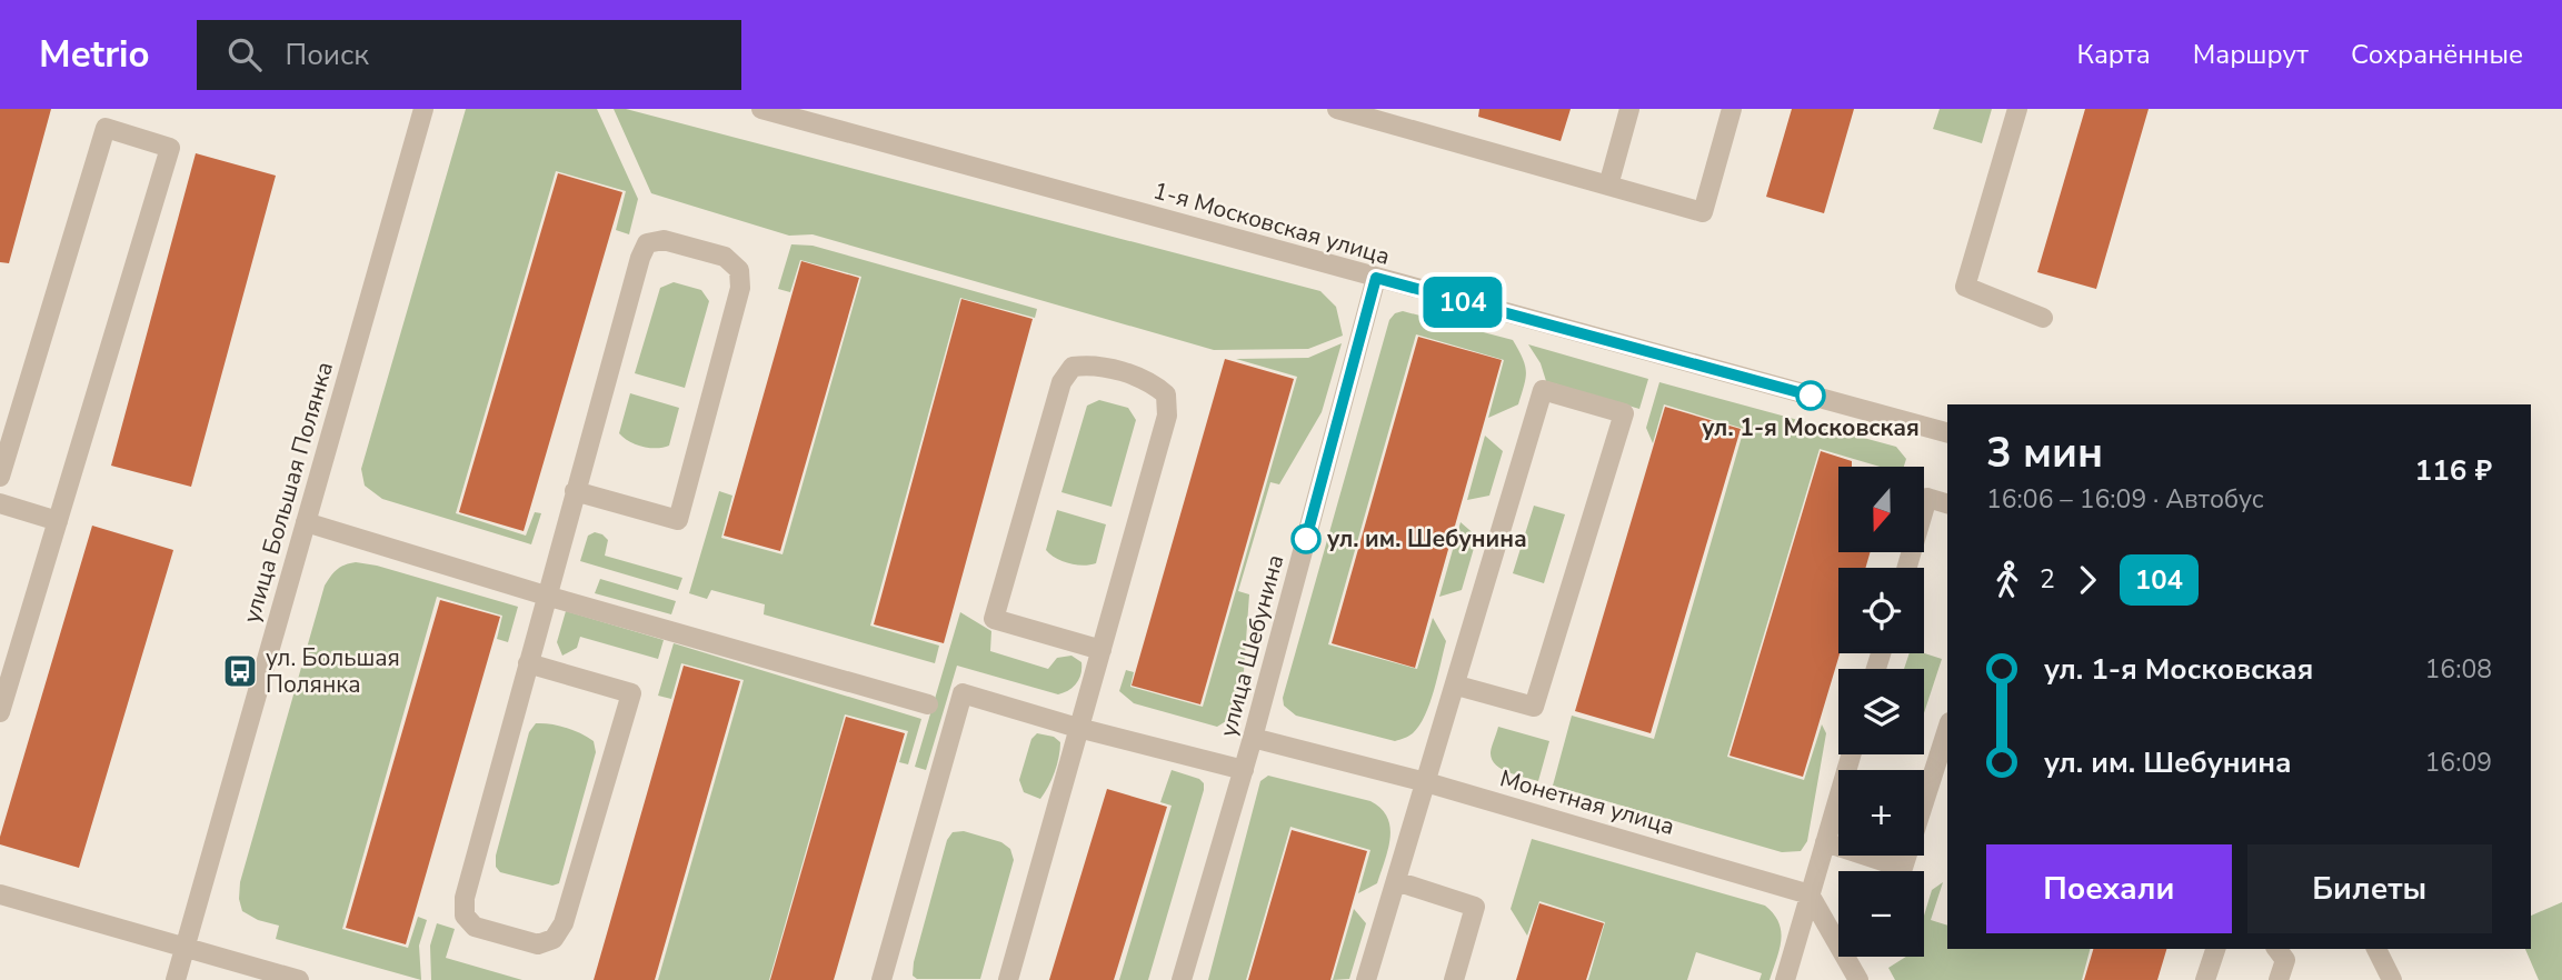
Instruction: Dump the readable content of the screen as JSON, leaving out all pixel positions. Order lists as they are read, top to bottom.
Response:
{
  "streets": {
    "street": [
      "1-я Московская улица",
      "улица Большая Полянка",
      "улица Шебунина",
      "Монетная улица"
    ]
  },
  "crossings": [
    ["1-я Московская улица", "улица Шебунина"],
    ["улица Шебунина", "Монетная улица"]
  ],
  "places": {
    "other": ["ул. 1-я Московская", "ул. им. Шебунина"],
    "bus stop": ["ул. Большая Полянка"]
  },
  "lines": ["bus line 104"],
  "north": "bottom",
  "page": {
    "header": "Metrio",
    "search": "Поиск",
    "nav": ["Карта", "Маршрут", "Сохранённые"],
    "on_map": "104",
    "heading": ["3 мин", "16:06 – 16:09 · Автобус", "116 ₽"],
    "map_buttons": ["+", "−"],
    "legs": ["2", "104"],
    "list": [
      {
        "name": "ул. 1-я Московская",
        "value": "16:08"
      },
      {
        "name": "ул. им. Шебунина",
        "value": "16:09"
      }
    ],
    "buttons": ["Поехали", "Билеты"]
  }
}
